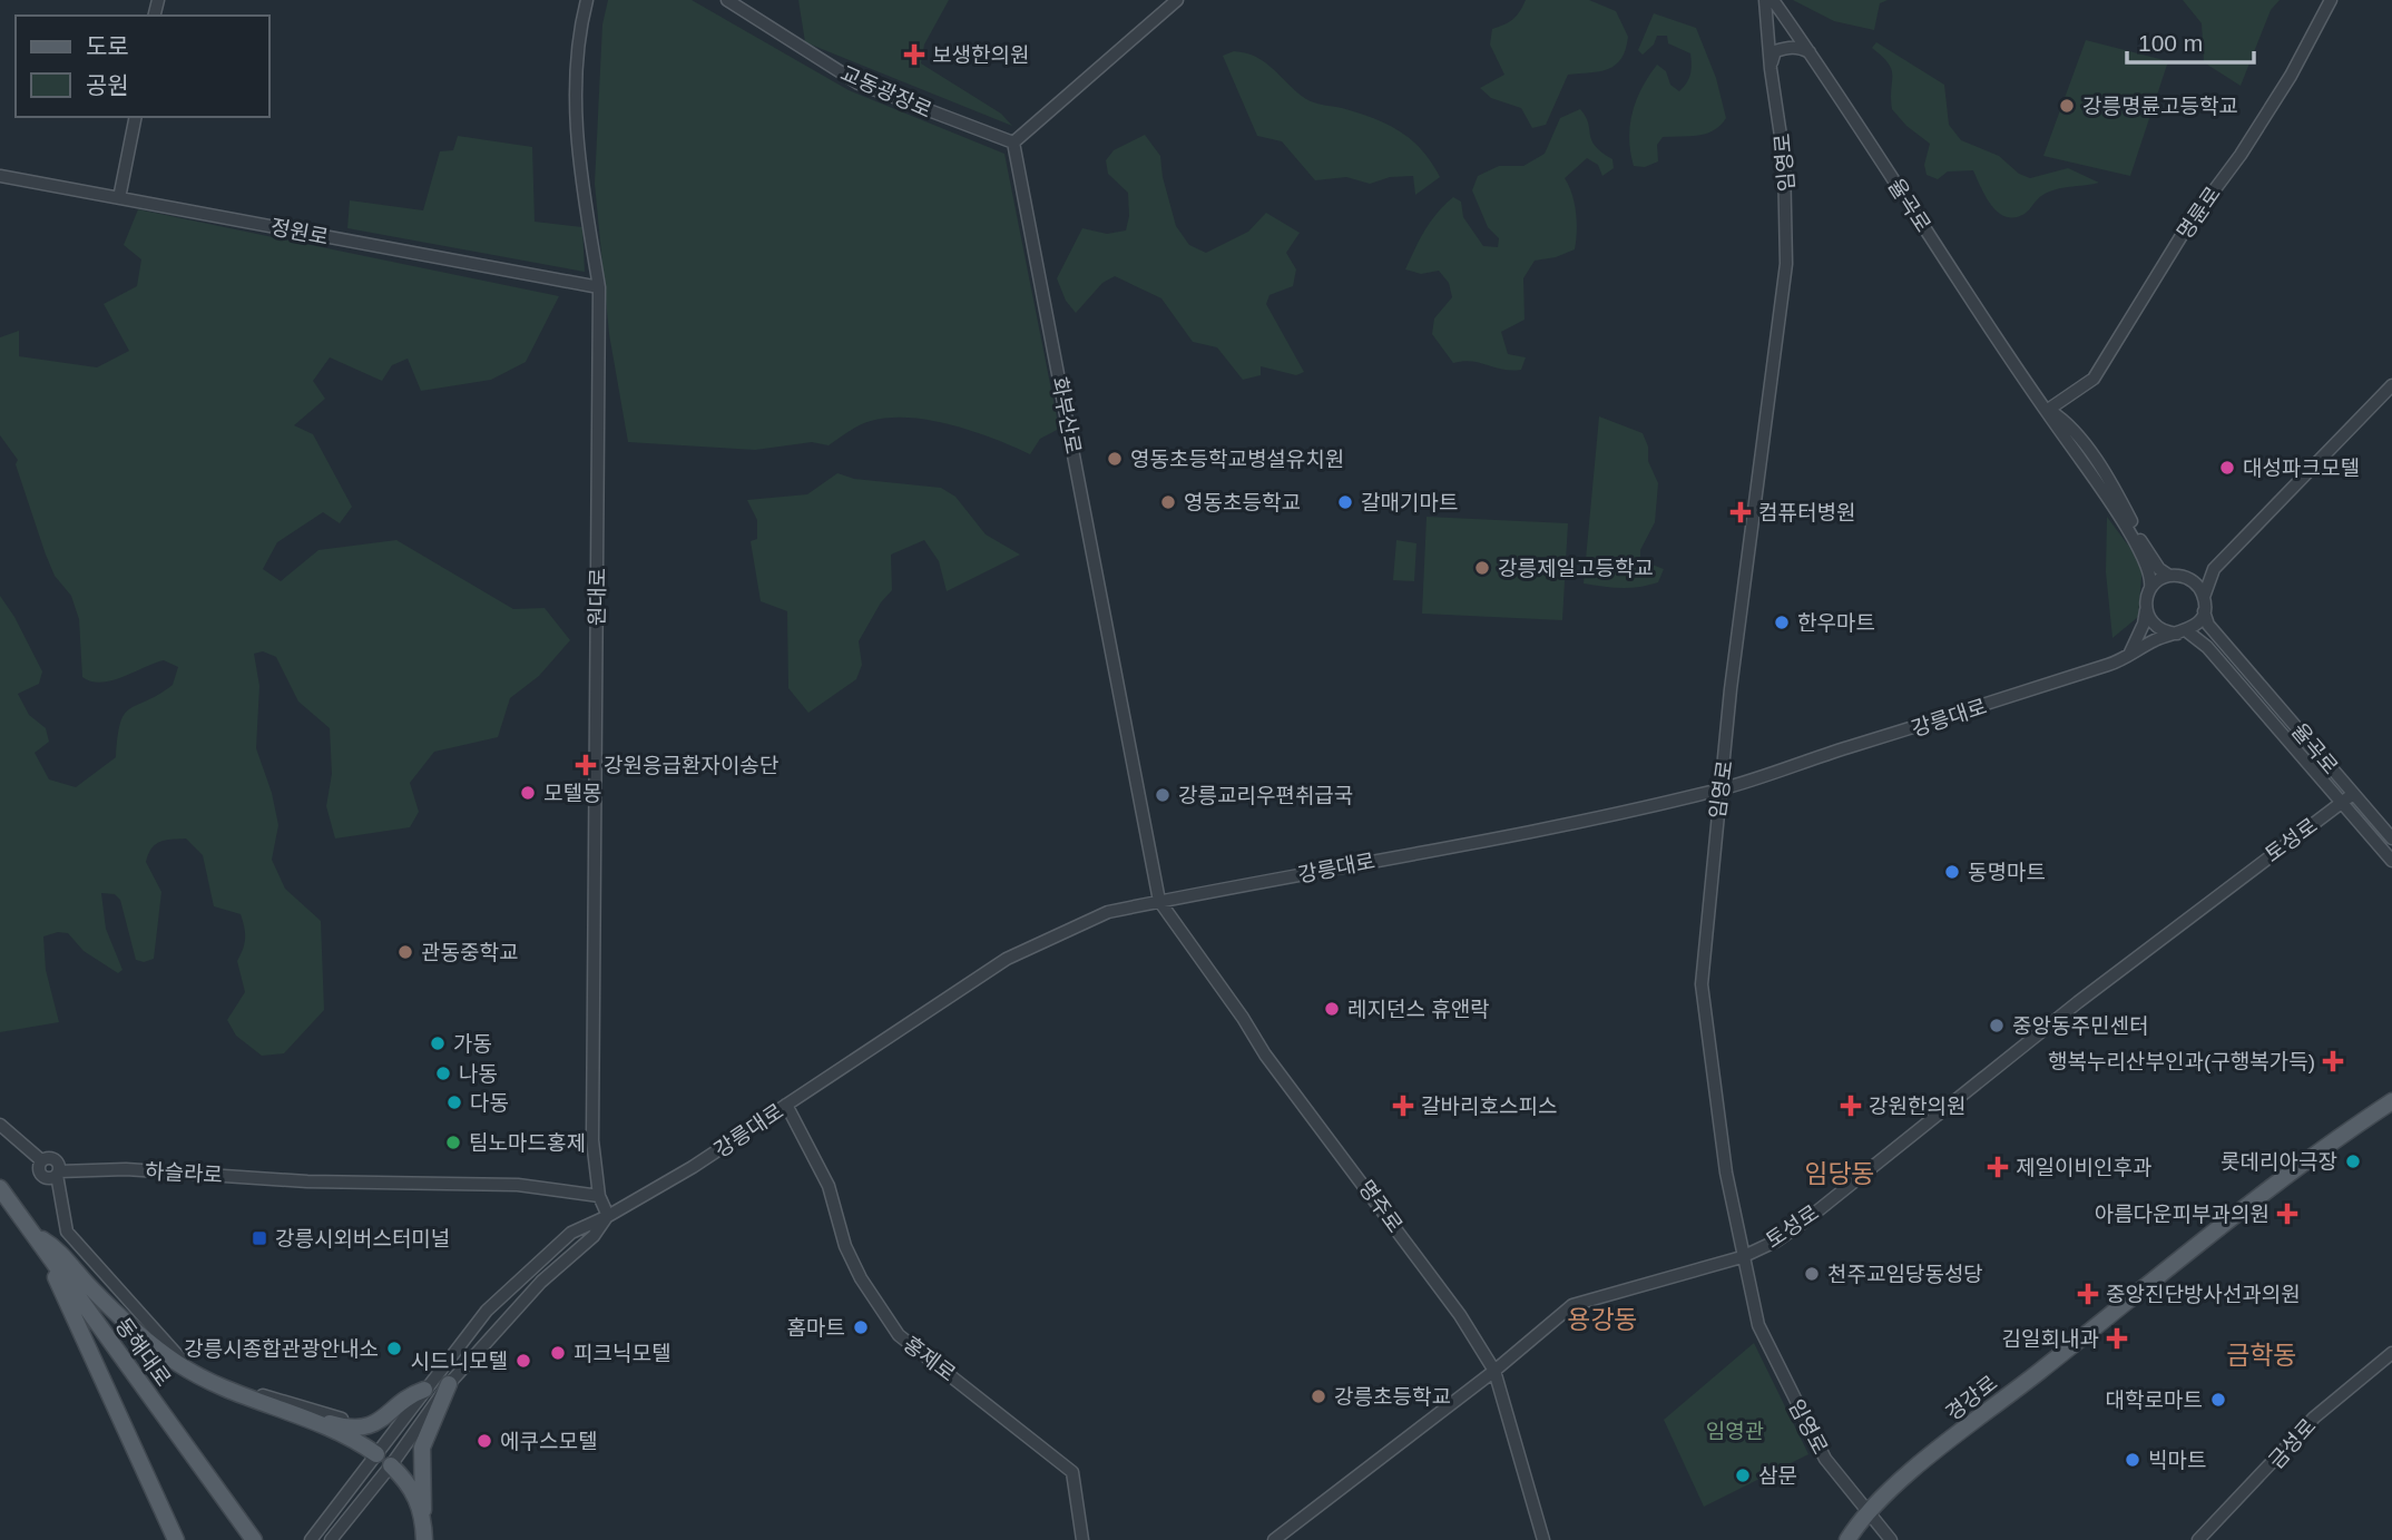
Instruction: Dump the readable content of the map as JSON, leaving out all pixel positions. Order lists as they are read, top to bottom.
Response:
{
  "streets": {
    "main road": ["동해대로", "경강로"],
    "street": [
      "교동광장로",
      "임영로",
      "율곡로",
      "명륜로",
      "정원로",
      "화부산로",
      "원대로",
      "강릉대로",
      "토성로",
      "하슬라로",
      "명주로",
      "홍제로",
      "금성로"
    ]
  },
  "crossings": [
    ["교동광장로", "화부산로"],
    ["임영로", "강릉대로"],
    ["임영로", "토성로"],
    ["임영로", "경강로"],
    ["율곡로", "명륜로"],
    ["율곡로", "강릉대로"],
    ["율곡로", "토성로"],
    ["정원로", "원대로"],
    ["화부산로", "강릉대로"],
    ["화부산로", "명주로"],
    ["원대로", "강릉대로"],
    ["원대로", "하슬라로"],
    ["강릉대로", "명주로"],
    ["강릉대로", "홍제로"],
    ["토성로", "명주로"]
  ],
  "districts": ["임당동", "용강동", "금학동"],
  "parks": ["임영관"],
  "places": {
    "health": [
      "보생한의원",
      "컴퓨터병원",
      "강원응급환자이송단",
      "행복누리산부인과(구행복가득)",
      "갈바리호스피스",
      "강원한의원",
      "제일이비인후과",
      "아름다운피부과의원",
      "중앙진단방사선과의원",
      "김일회내과"
    ],
    "other": [
      "강릉명륜고등학교",
      "영동초등학교병설유치원",
      "대성파크모텔",
      "영동초등학교",
      "갈매기마트",
      "강릉제일고등학교",
      "한우마트",
      "모텔몽",
      "강릉교리우편취급국",
      "동명마트",
      "관동중학교",
      "레지던스 휴앤락",
      "중앙동주민센터",
      "가동",
      "나동",
      "다동",
      "팀노마드홍제",
      "롯데리아극장",
      "천주교임당동성당",
      "홈마트",
      "강릉시종합관광안내소",
      "피크닉모텔",
      "시드니모텔",
      "강릉초등학교",
      "대학로마트",
      "에쿠스모텔",
      "빅마트",
      "삼문"
    ],
    "transit": ["강릉시외버스터미널"]
  },
  "legend": ["도로", "공원"],
  "scale_bar": "100 m"
}
